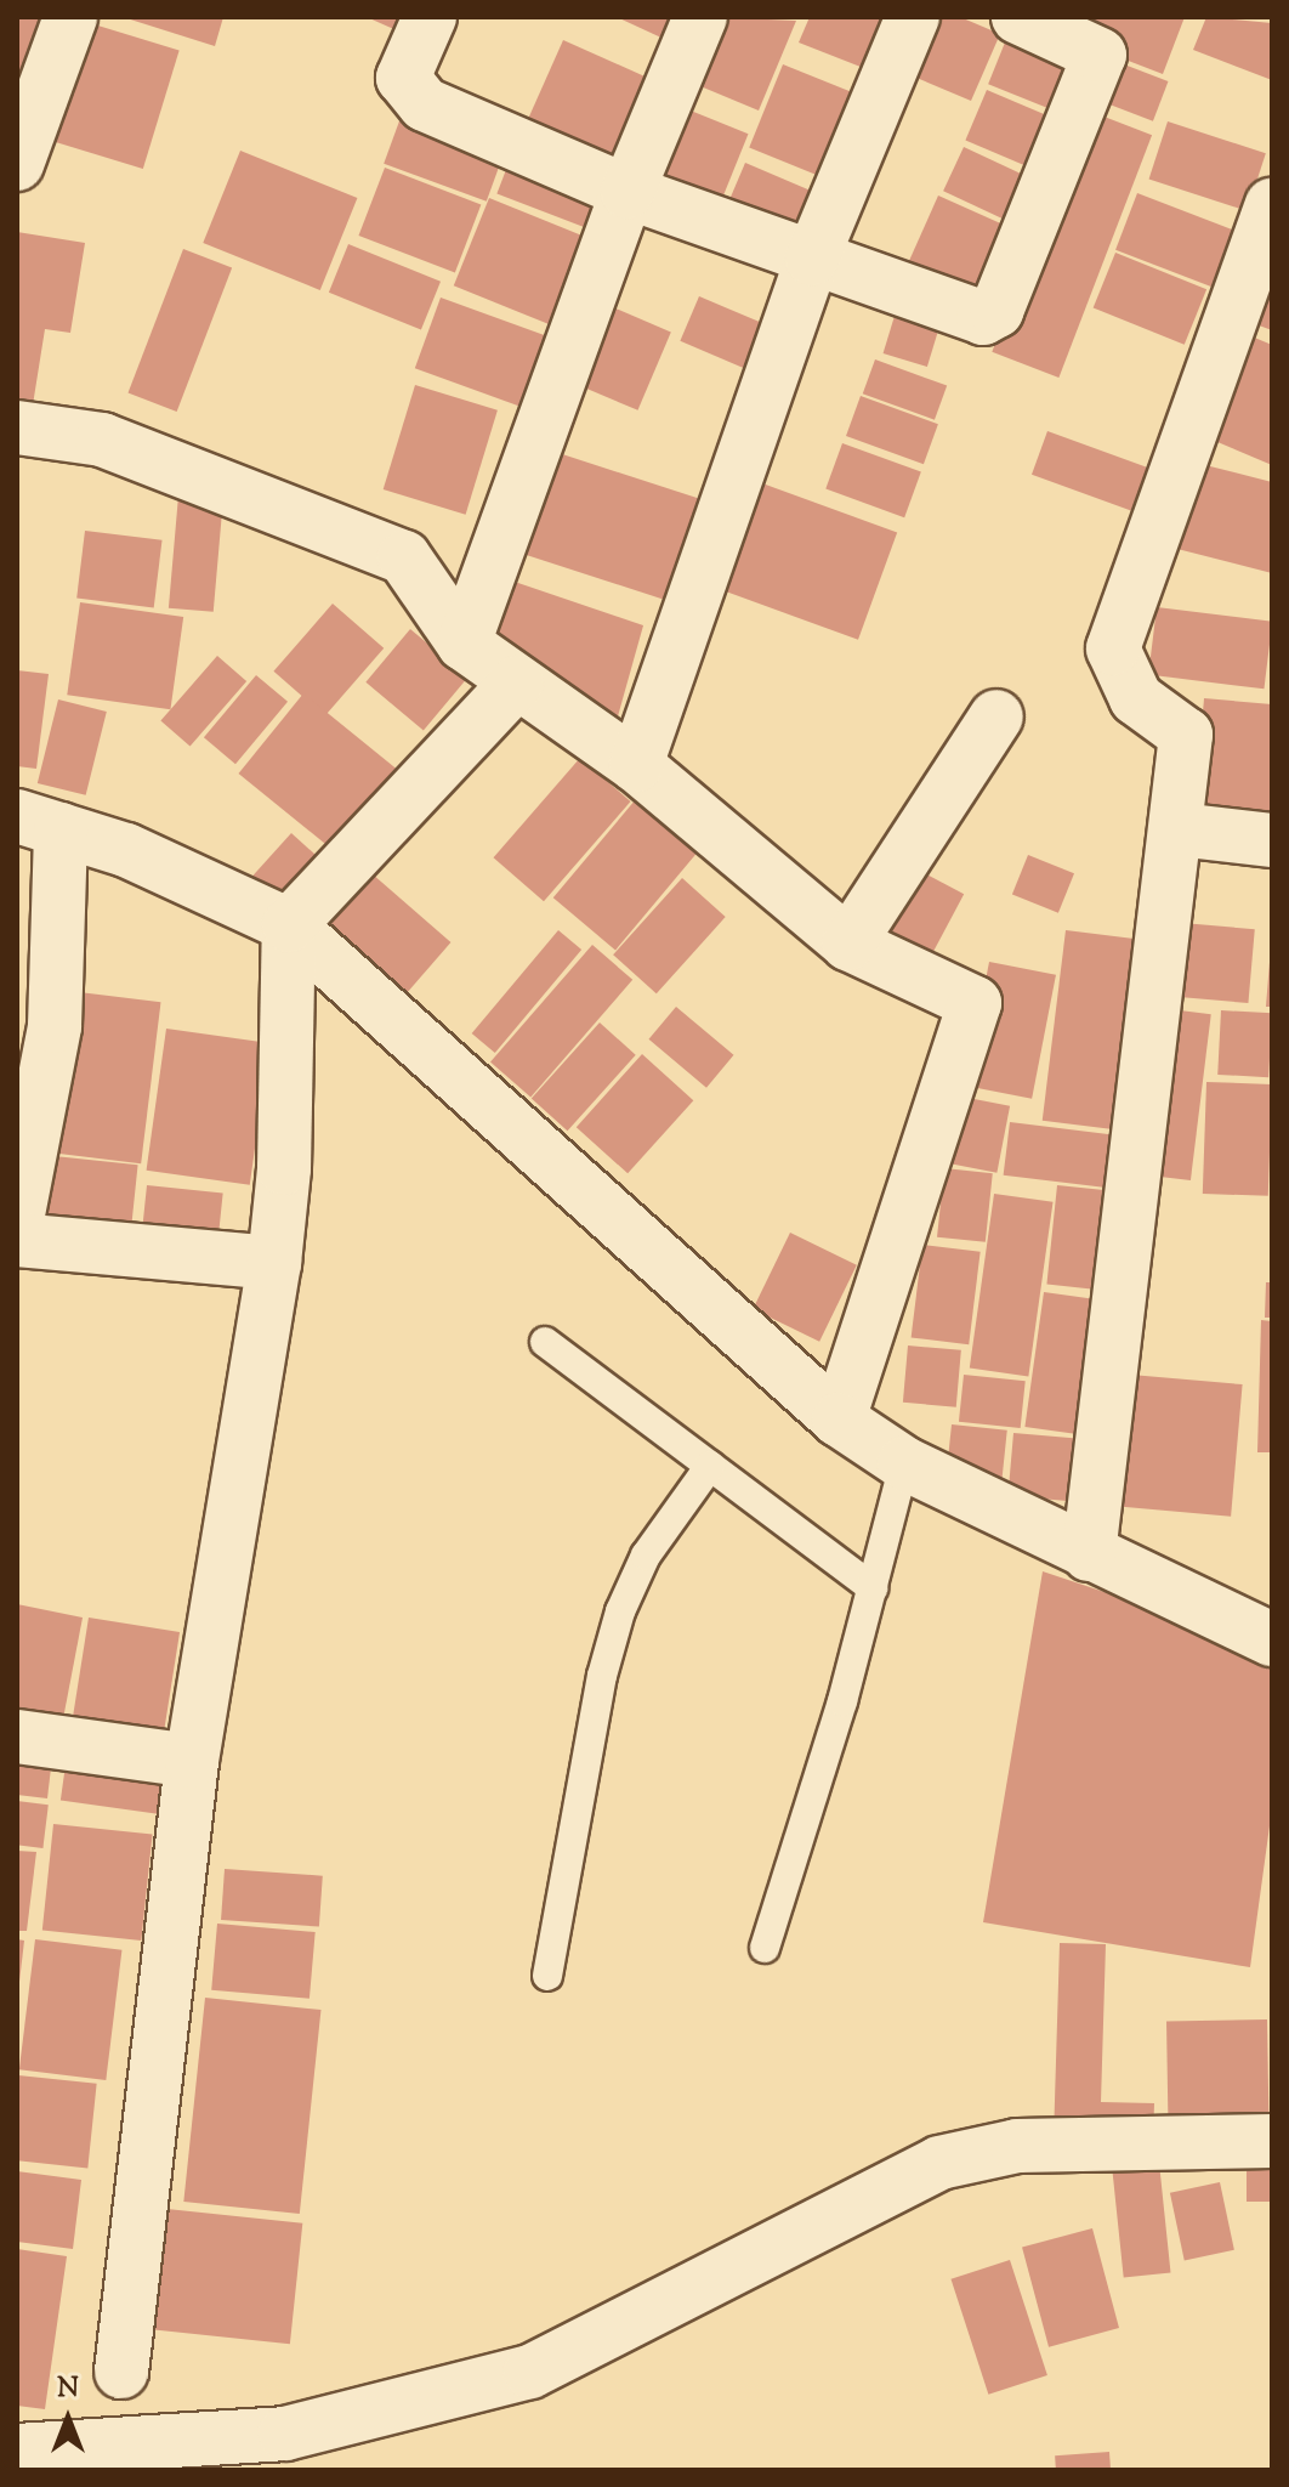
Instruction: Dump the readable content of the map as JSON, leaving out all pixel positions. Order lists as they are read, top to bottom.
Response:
{
  "north": "top"
}
